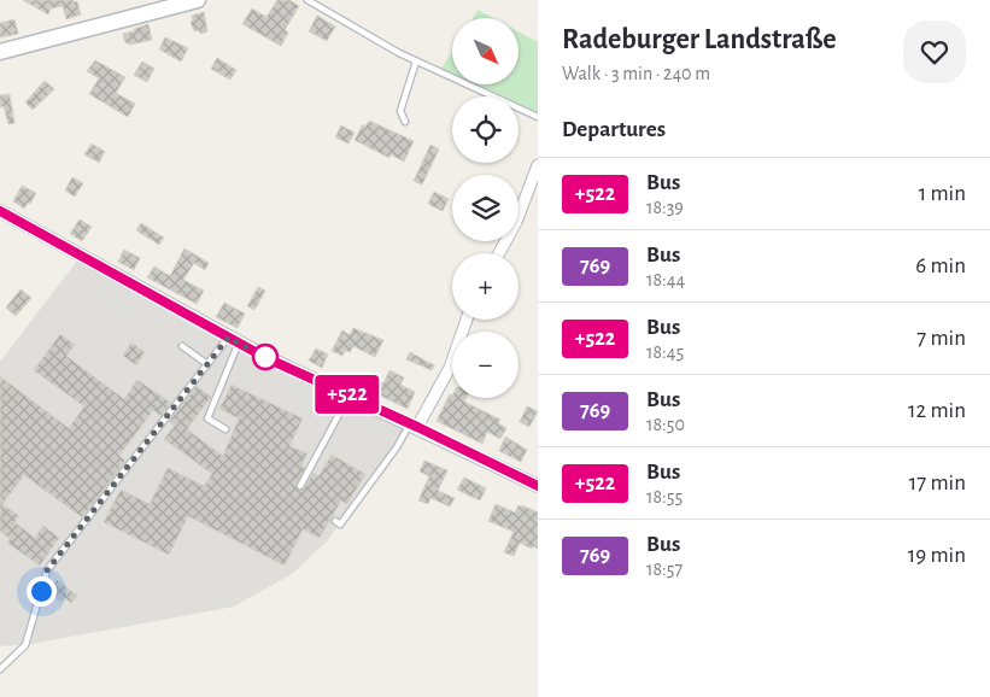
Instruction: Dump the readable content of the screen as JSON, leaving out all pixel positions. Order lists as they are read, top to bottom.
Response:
{
  "lines": ["bus line +522"],
  "north": "bottom right",
  "page": {
    "on_map": "+522",
    "heading": [
      ["Radeburger Landstraße", "Walk · 3 min · 240 m"],
      "Departures"
    ],
    "map_buttons": ["+", "−"],
    "list": [
      {
        "mark": "+522",
        "name": "Bus",
        "note": "18:39",
        "value": "1 min"
      },
      {
        "mark": "769",
        "name": "Bus",
        "note": "18:44",
        "value": "6 min"
      },
      {
        "mark": "+522",
        "name": "Bus",
        "note": "18:45",
        "value": "7 min"
      },
      {
        "mark": "769",
        "name": "Bus",
        "note": "18:50",
        "value": "12 min"
      },
      {
        "mark": "+522",
        "name": "Bus",
        "note": "18:55",
        "value": "17 min"
      },
      {
        "mark": "769",
        "name": "Bus",
        "note": "18:57",
        "value": "19 min"
      }
    ]
  }
}
